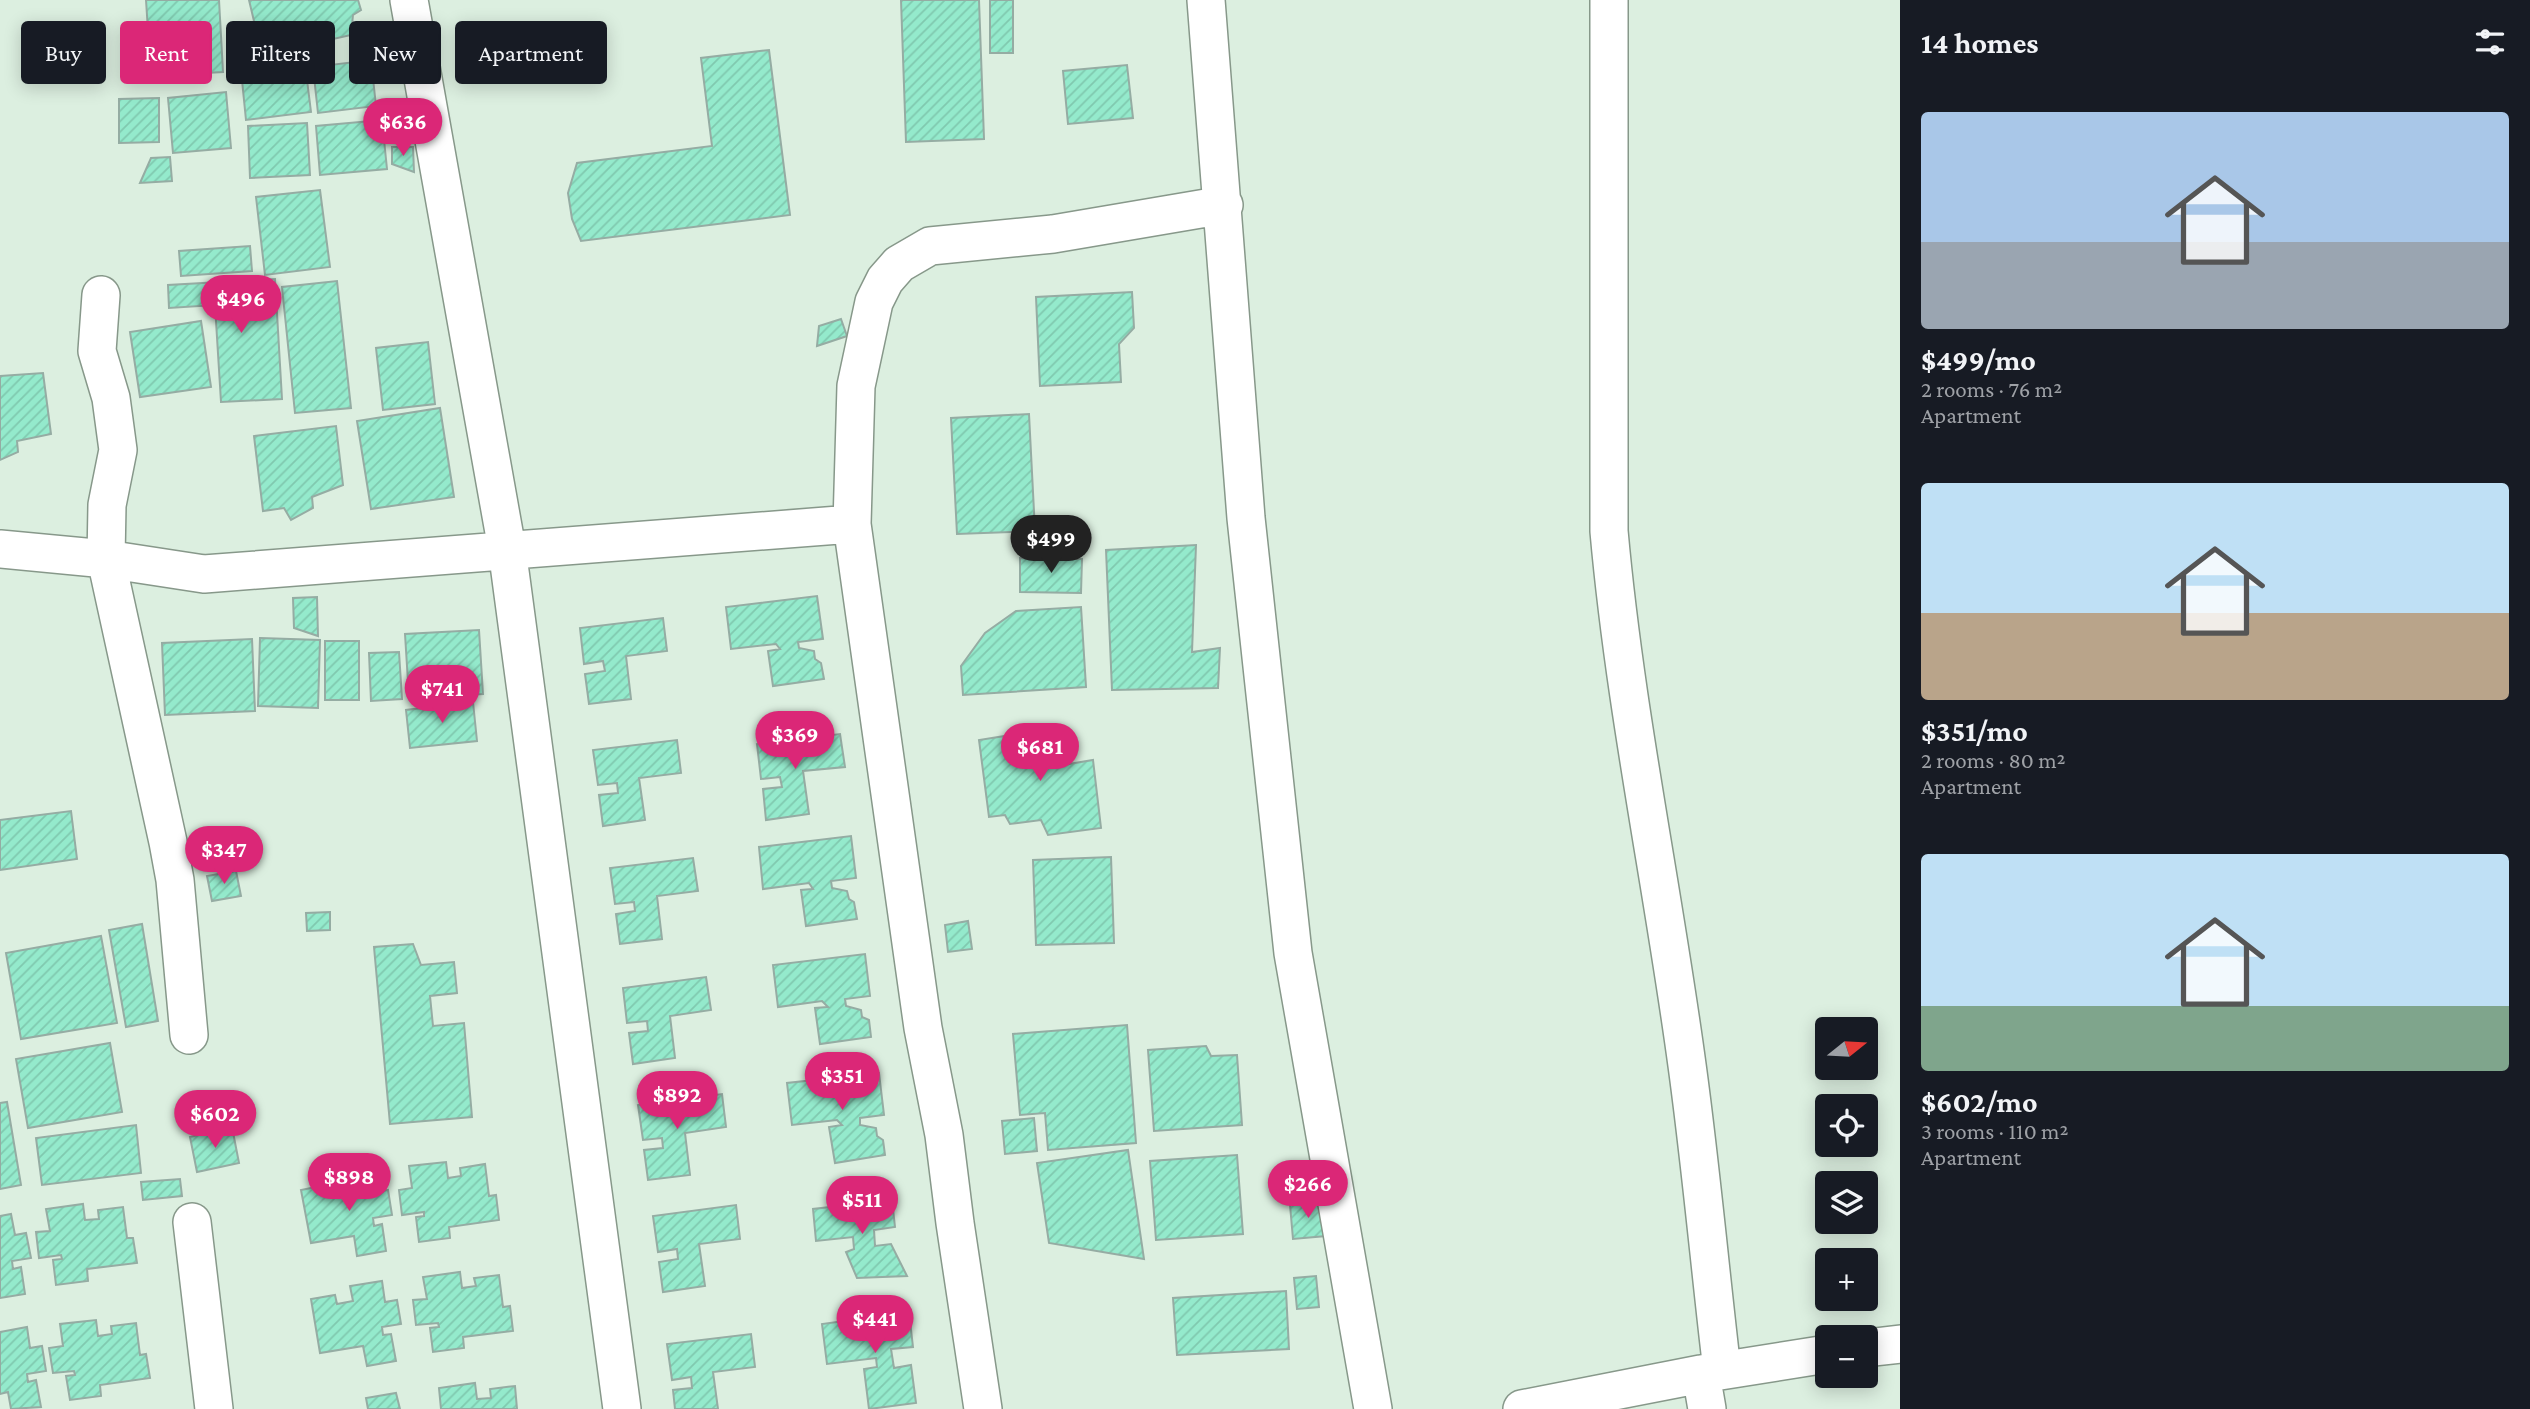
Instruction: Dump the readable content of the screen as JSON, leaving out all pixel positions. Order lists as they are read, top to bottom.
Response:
{
  "north": "right",
  "page": {
    "heading": "14 homes",
    "chip": [
      "Buy",
      "Rent",
      "Filters",
      "New",
      "Apartment"
    ],
    "list": [
      {
        "name": "$499/mo",
        "note": "2 rooms · 76 m² · Apartment"
      },
      {
        "name": "$351/mo",
        "note": "2 rooms · 80 m² · Apartment"
      },
      {
        "name": "$602/mo",
        "note": "3 rooms · 110 m² · Apartment"
      }
    ],
    "price": [
      "$636",
      "$496",
      "$499",
      "$741",
      "$369",
      "$681",
      "$347",
      "$351",
      "$892",
      "$602",
      "$898",
      "$266",
      "$511",
      "$441"
    ],
    "map_buttons": ["+", "−"]
  }
}
